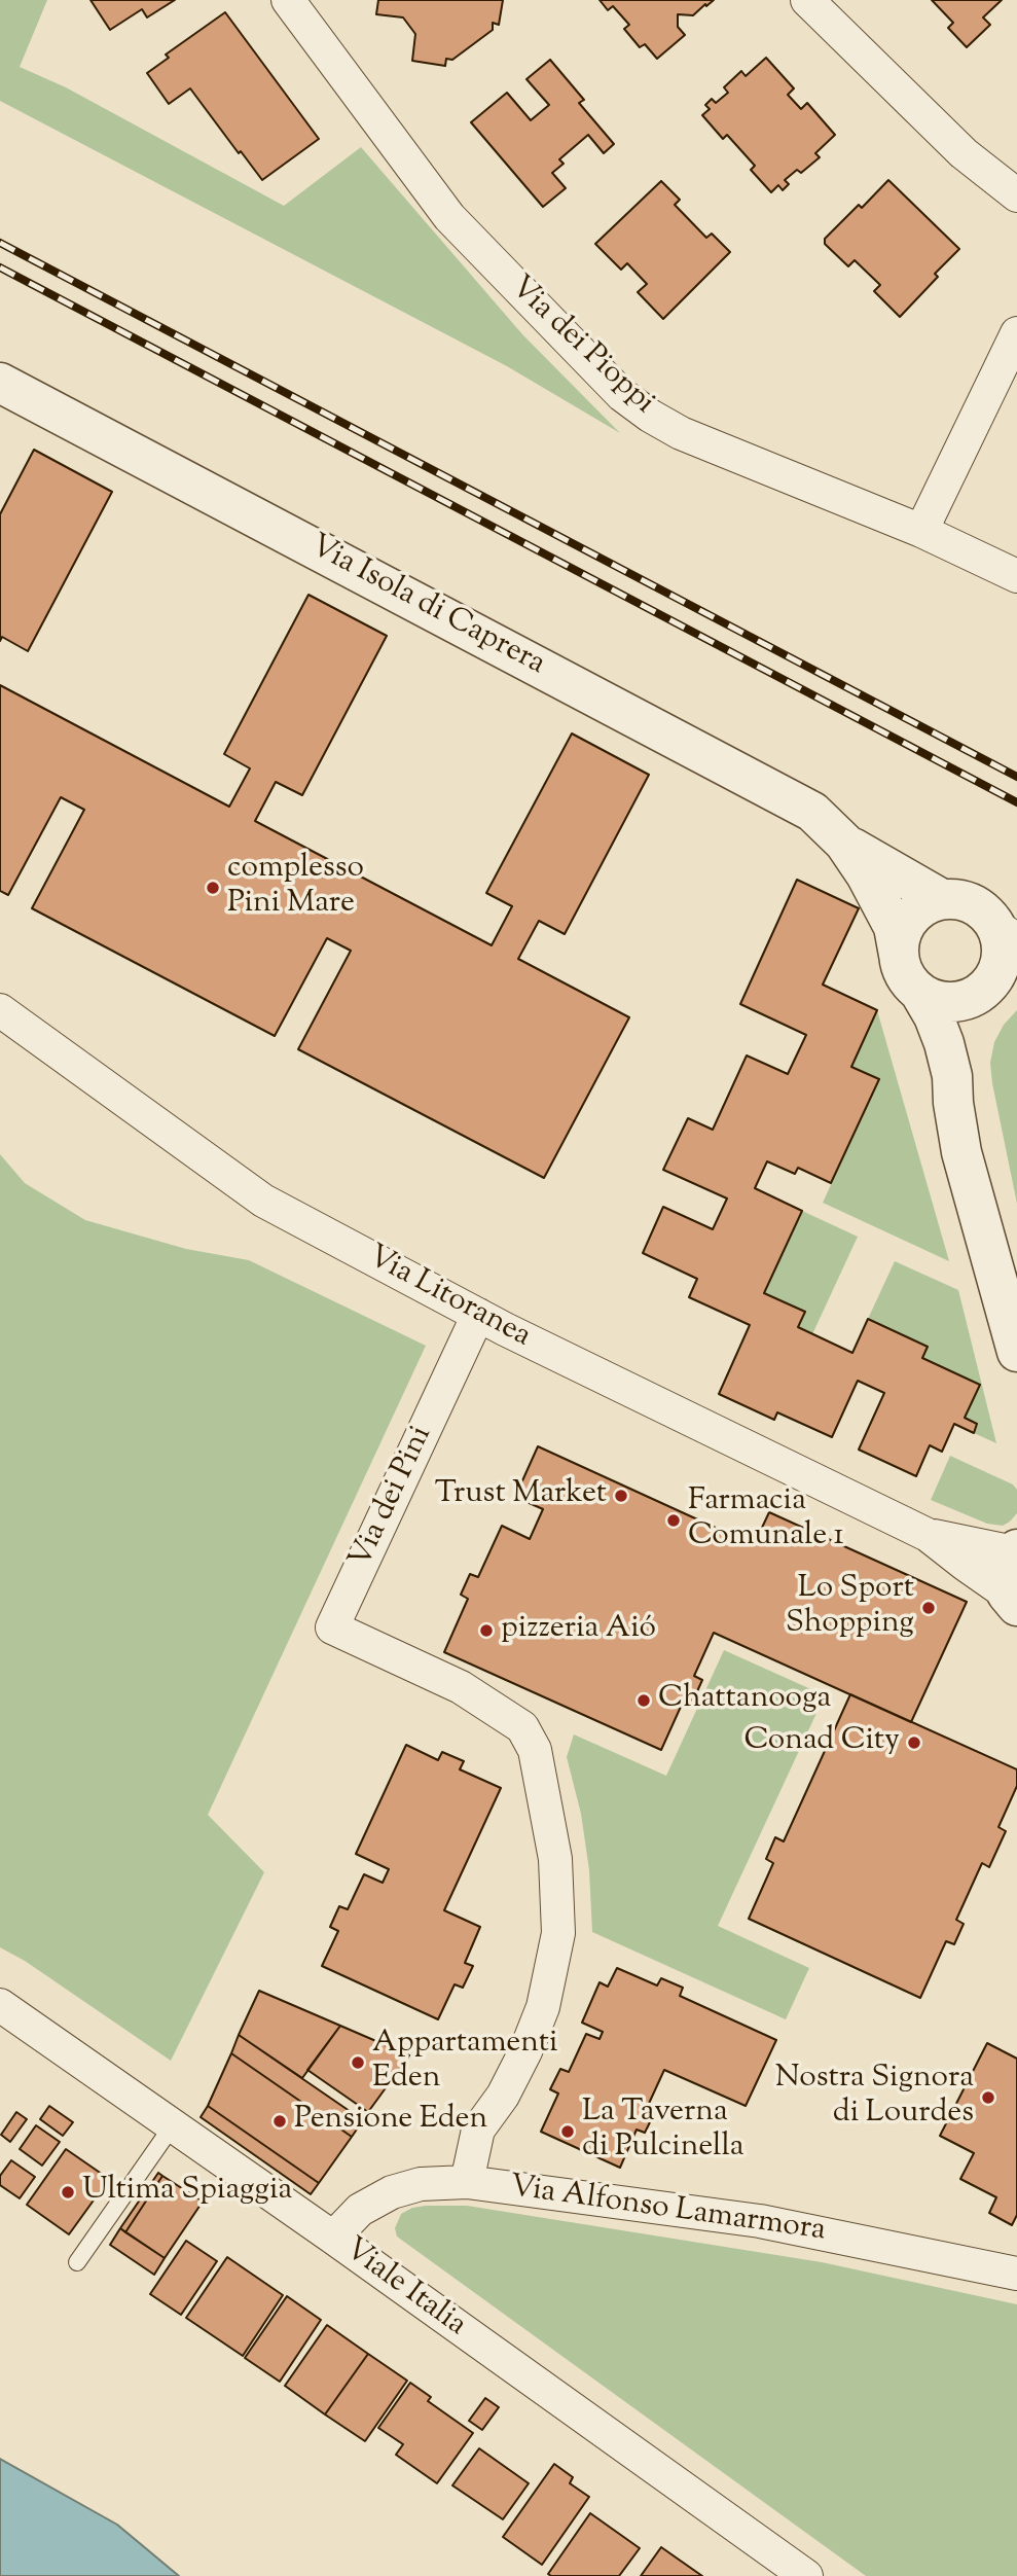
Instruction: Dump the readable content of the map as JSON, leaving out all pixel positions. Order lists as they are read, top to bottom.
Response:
{
  "streets": {
    "street": [
      "Via dei Pioppi",
      "Via Isola di Caprera",
      "Via Litoranea",
      "Via dei Pini",
      "Via Alfonso Lamarmora",
      "Viale Italia"
    ]
  },
  "crossings": [
    ["Via Litoranea", "Via dei Pini"],
    ["Via dei Pini", "Via Alfonso Lamarmora"],
    ["Via Alfonso Lamarmora", "Viale Italia"]
  ],
  "places": [
    "complesso Pini Mare",
    "Trust Market",
    "Farmacia Comunale 1",
    "Lo Sport Shopping",
    "pizzeria Aió",
    "Chattanooga",
    "Conad City",
    "Appartamenti Eden",
    "Nostra Signora di Lourdes",
    "Pensione Eden",
    "La Taverna di Pulcinella",
    "Ultima Spiaggia"
  ]
}
